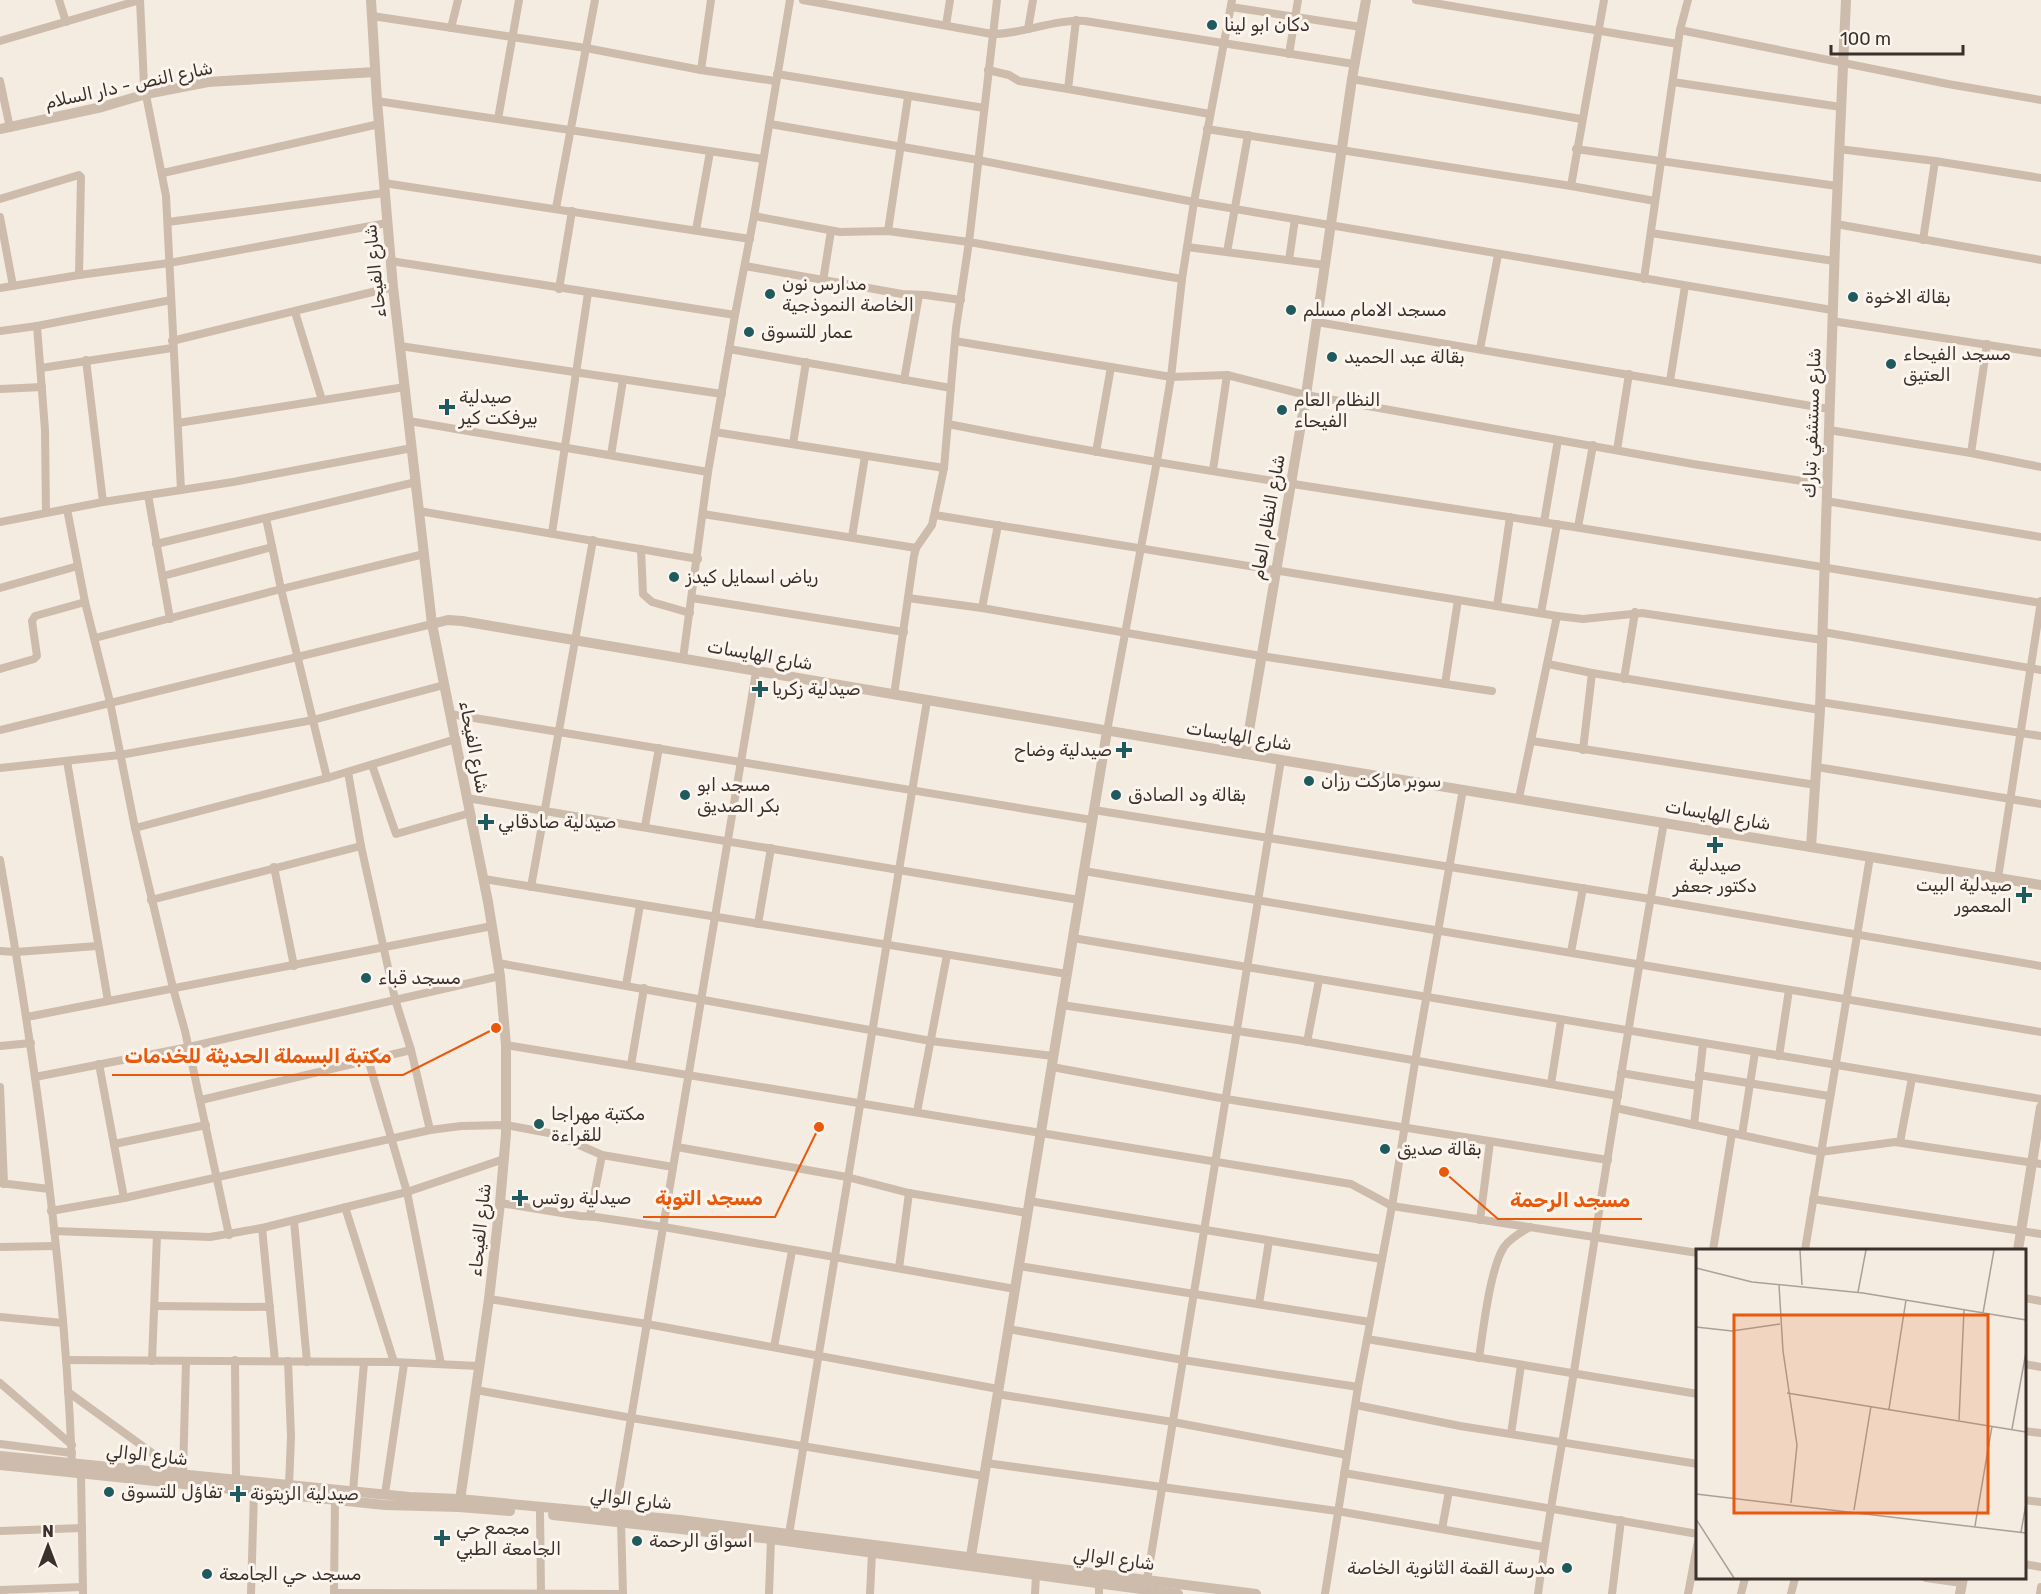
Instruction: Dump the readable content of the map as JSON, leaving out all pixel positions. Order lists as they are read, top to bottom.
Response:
{
  "streets": {
    "street": [
      "شارع النص - دار السلام",
      "شارع الفيحاء",
      "شارع مستشفي تبارك",
      "شارع النظام العام",
      "شارع الهايسات",
      "شارع الوالي"
    ]
  },
  "crossings": [
    ["شارع النص - دار السلام", "شارع الفيحاء"],
    ["شارع الفيحاء", "شارع الهايسات"],
    ["شارع الفيحاء", "شارع الوالي"],
    ["شارع مستشفي تبارك", "شارع الهايسات"],
    ["شارع النظام العام", "شارع الهايسات"]
  ],
  "places": {
    "other": [
      "دكان ابو لينا",
      "مدارس نون الخاصة النموذجية",
      "بقالة الاخوة",
      "مسجد الامام مسلم",
      "عمار للتسوق",
      "بقالة عبد الحميد",
      "مسجد الفيحاء العتيق",
      "النظام العام الفيحاء",
      "رياض اسمايل كيدز",
      "سوبر ماركت رزان",
      "مسجد ابو بكر الصديق",
      "بقالة ود الصادق",
      "مسجد قباء",
      "مكتبة البسملة الحديثة للخدمات",
      "مكتبة مهراجا للقراءة",
      "مسجد التوبة",
      "بقالة صديق",
      "مسجد الرحمة",
      "تفاؤل للتسوق",
      "اسواق الرحمة",
      "مدرسة القمة الثانوية الخاصة",
      "مسجد حي الجامعة"
    ],
    "health": [
      "صيدلية بيرفكت كير",
      "صيدلية زكريا",
      "صيدلية وضاح",
      "صيدلية صادقابي",
      "صيدلية دكتور جعفر",
      "صيدلية البيت المعمور",
      "صيدلية روتس",
      "صيدلية الزيتونة",
      "مجمع حي الجامعة الطبي"
    ]
  },
  "scale_bar": "100 m",
  "north": "top"
}
